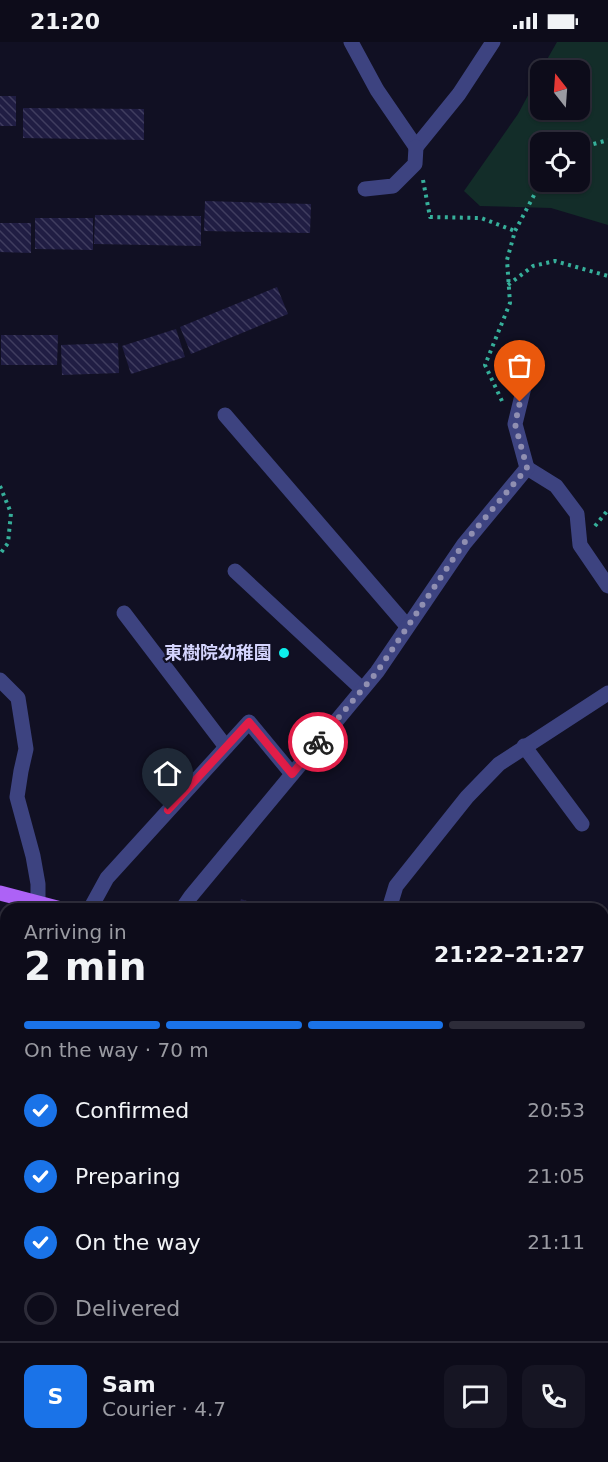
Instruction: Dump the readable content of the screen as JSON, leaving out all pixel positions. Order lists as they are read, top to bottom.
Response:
{
  "places": ["東樹院幼稚園"],
  "north": "top",
  "page": {
    "status": "21:20",
    "heading": ["2 min", "Arriving in", "21:22–21:27"],
    "panel": ["Sam", "Courier · 4.7"],
    "bar": "On the way · 70 m",
    "list": [
      ["Confirmed", "20:53"],
      ["Preparing", "21:05"],
      ["On the way", "21:11"],
      "Delivered"
    ],
    "round": "S"
  }
}
